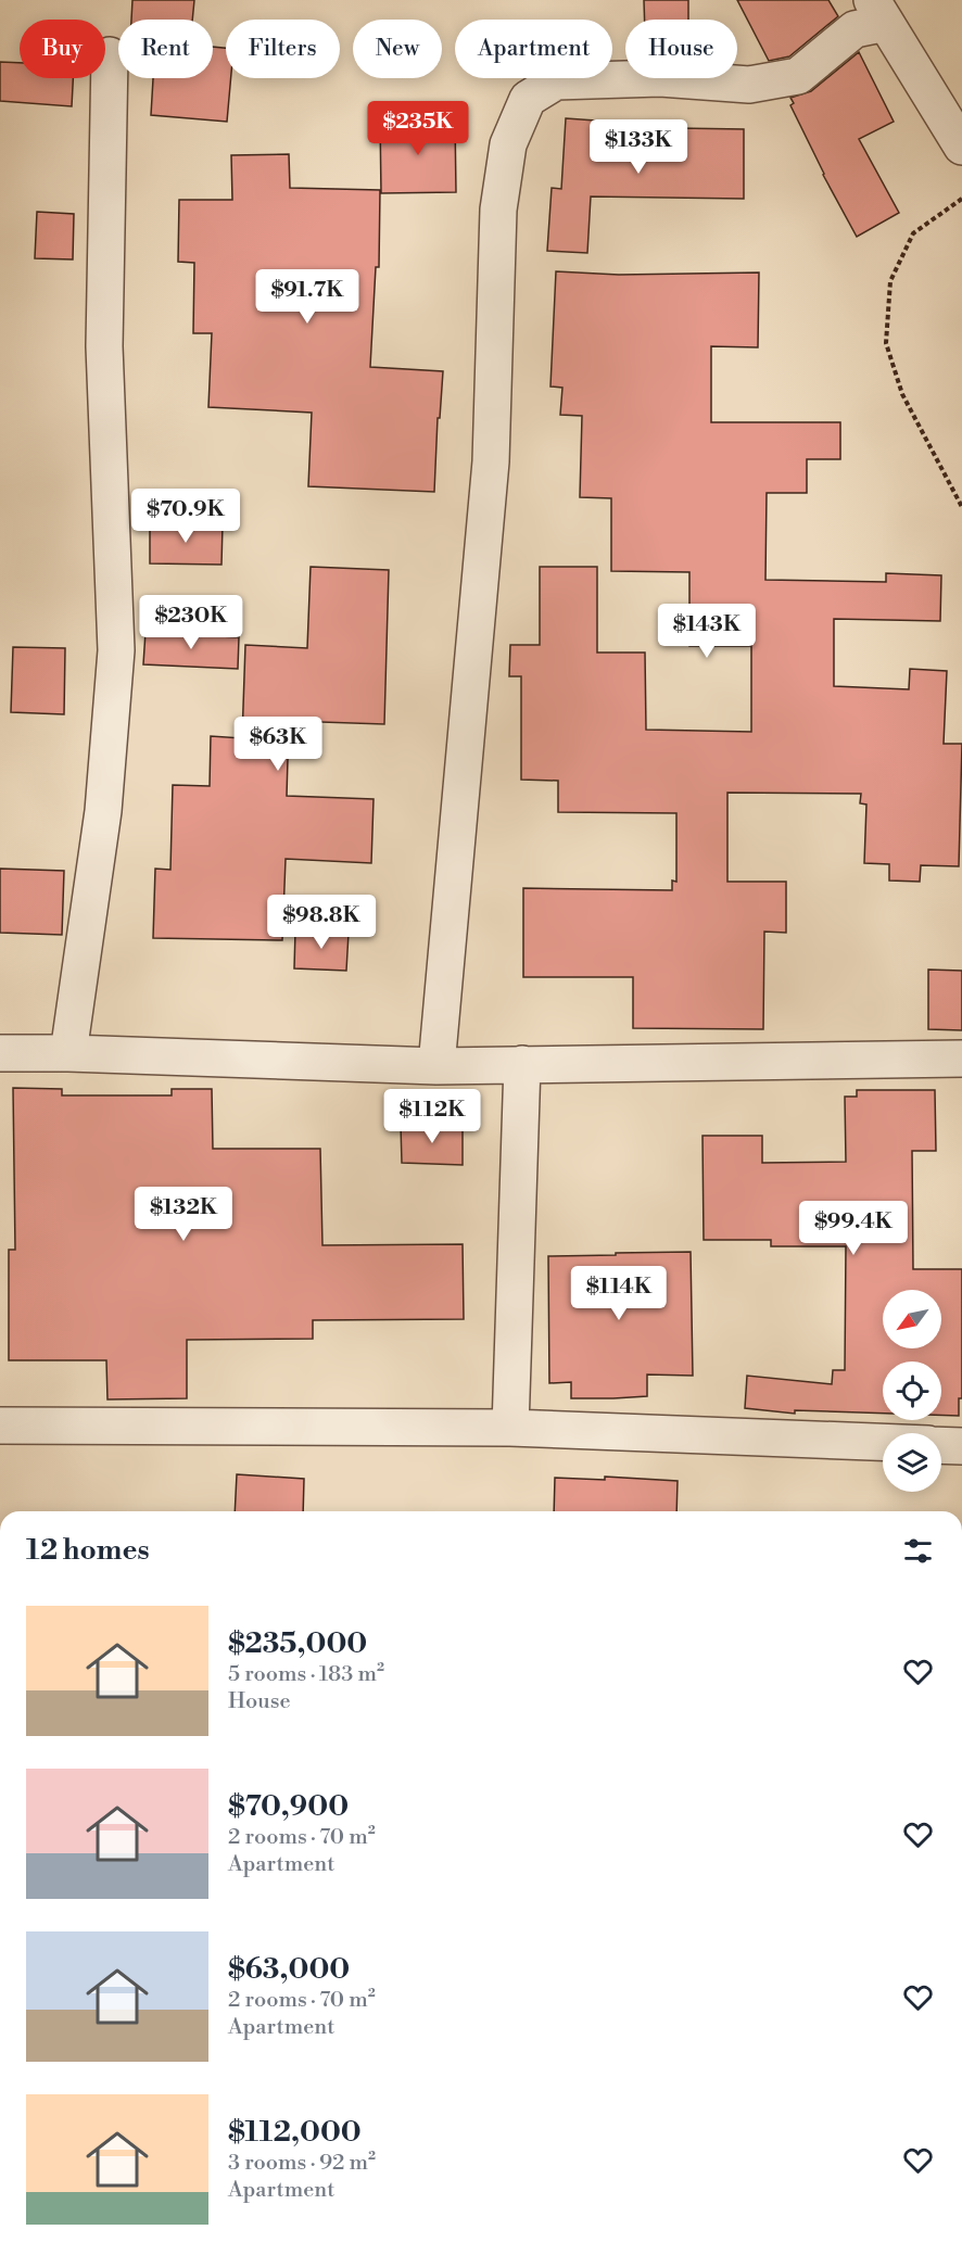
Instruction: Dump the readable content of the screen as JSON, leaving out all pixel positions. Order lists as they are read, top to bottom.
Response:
{
  "north": "bottom left",
  "page": {
    "chip": [
      "Buy",
      "Rent",
      "Filters",
      "New",
      "Apartment",
      "House"
    ],
    "price": [
      "$235K",
      "$133K",
      "$91.7K",
      "$70.9K",
      "$230K",
      "$143K",
      "$63K",
      "$98.8K",
      "$112K",
      "$132K",
      "$99.4K",
      "$114K"
    ],
    "heading": "12 homes",
    "list": [
      {
        "name": "$235,000",
        "note": "5 rooms · 183 m² · House"
      },
      {
        "name": "$70,900",
        "note": "2 rooms · 70 m² · Apartment"
      },
      {
        "name": "$63,000",
        "note": "2 rooms · 70 m² · Apartment"
      },
      {
        "name": "$112,000",
        "note": "3 rooms · 92 m² · Apartment"
      }
    ]
  }
}
